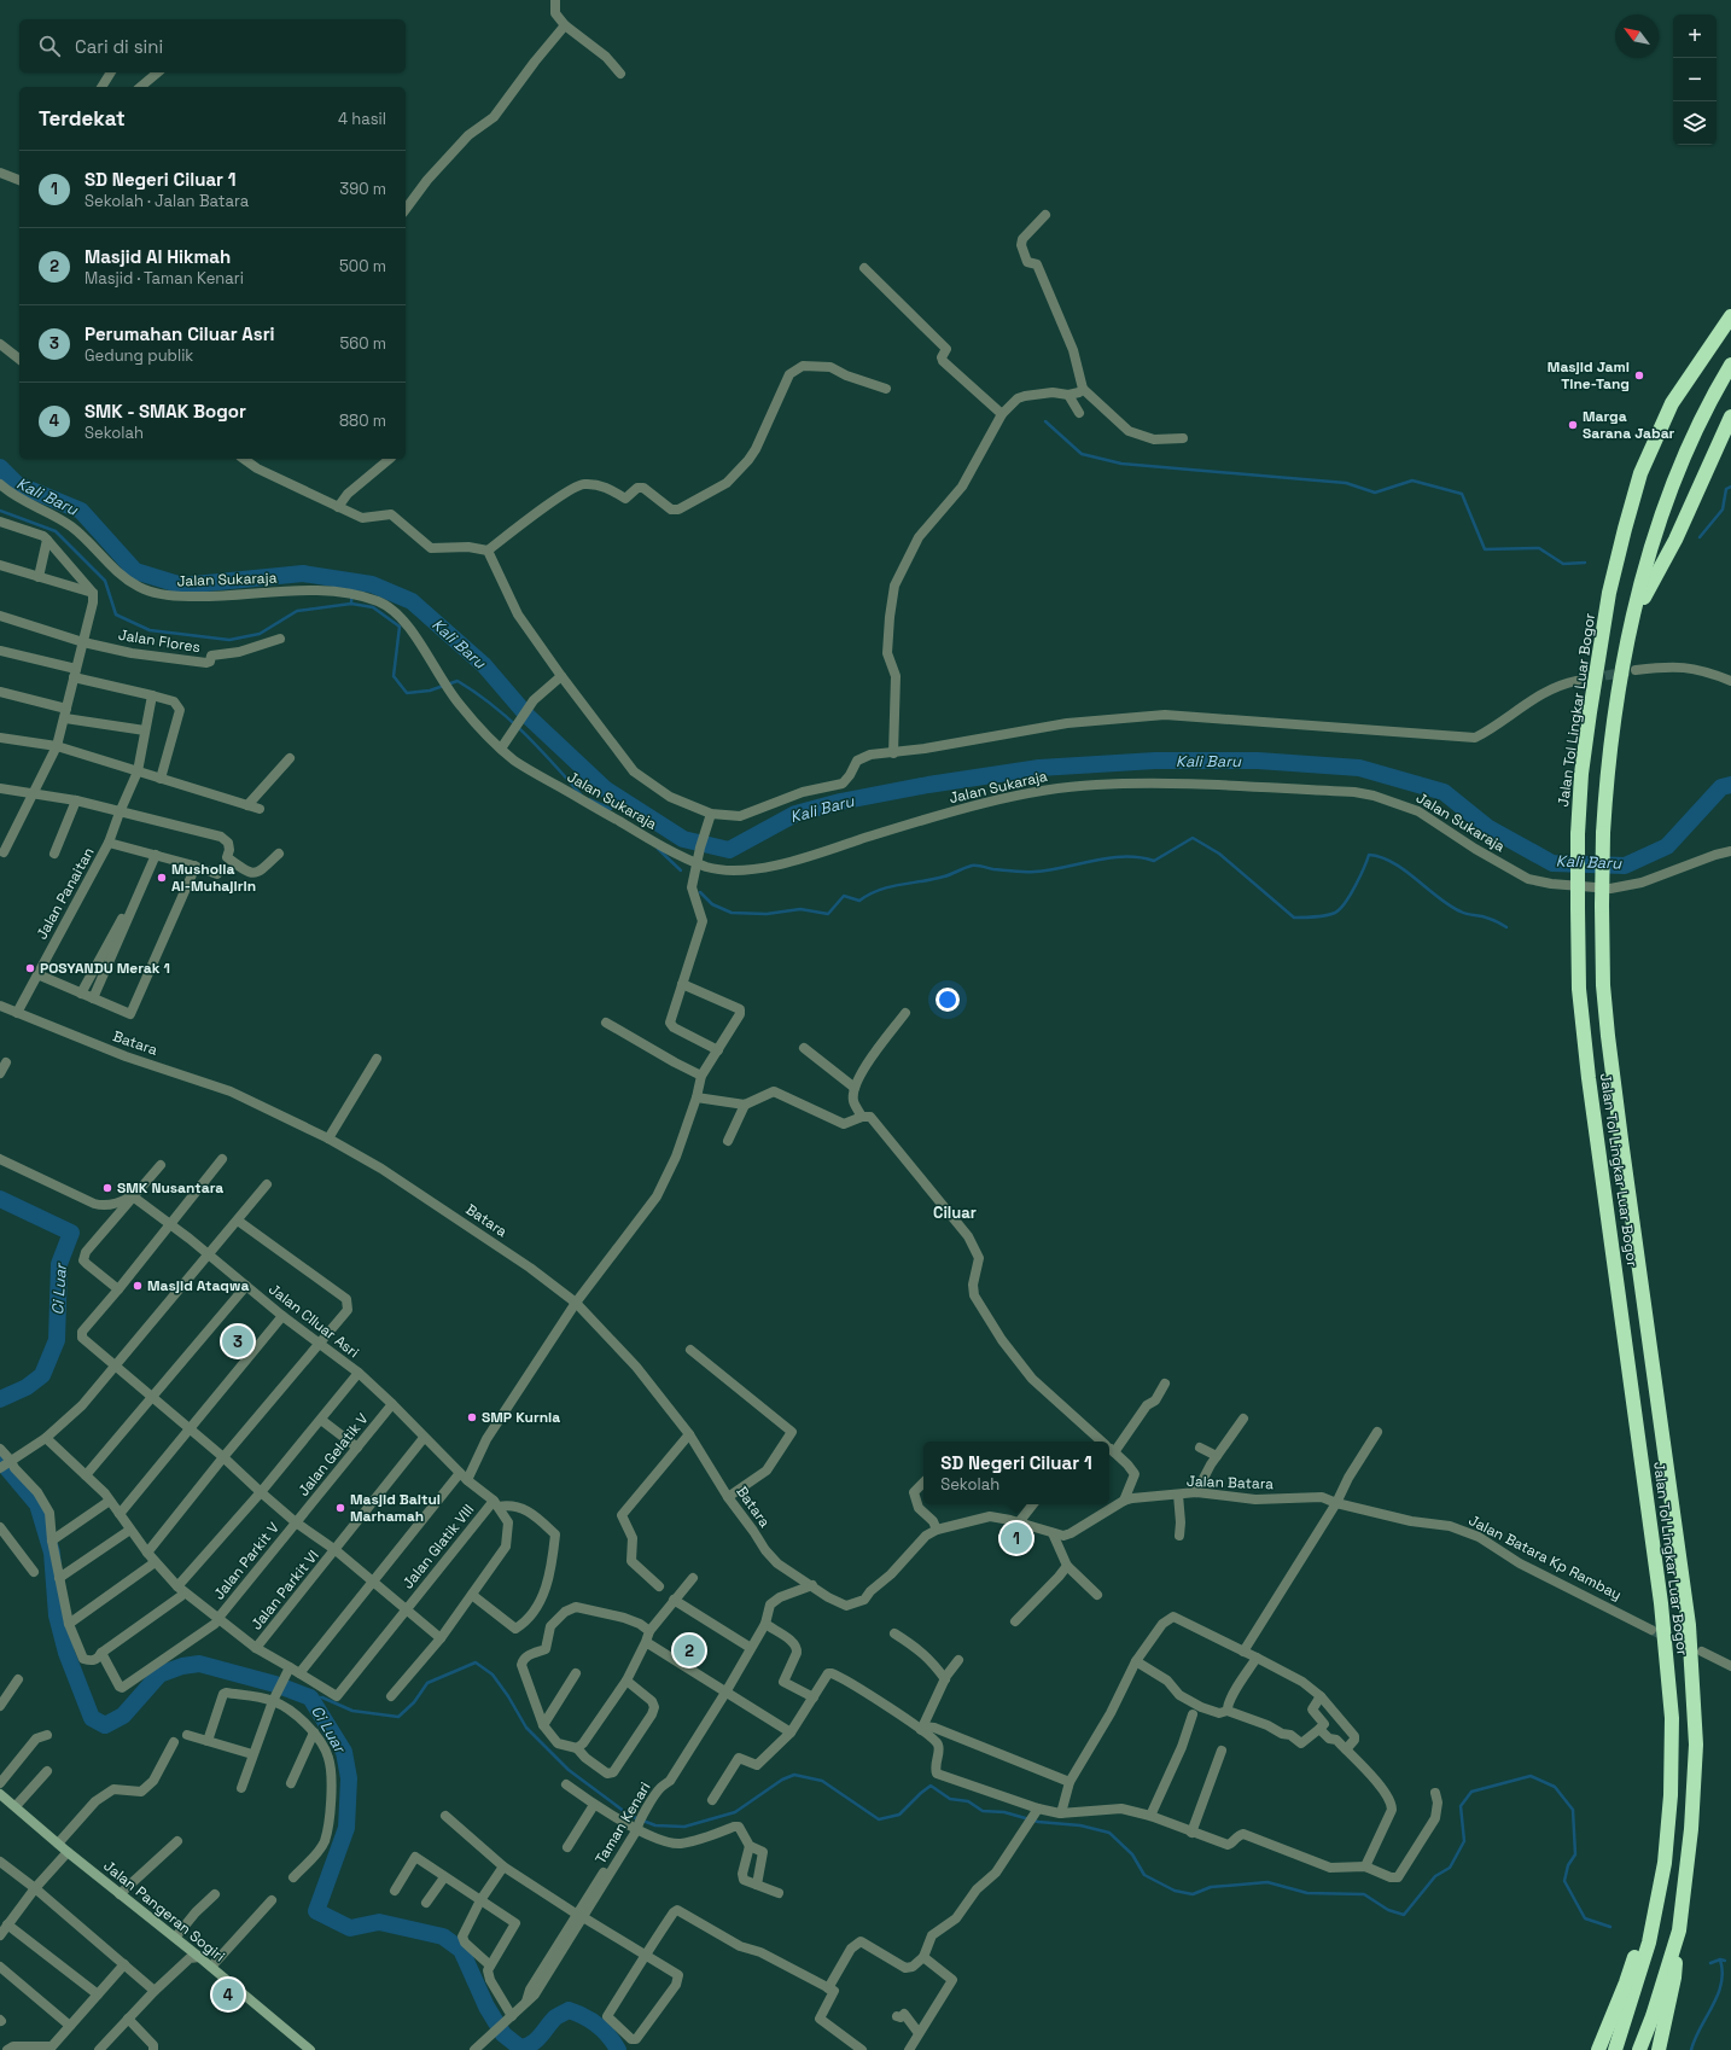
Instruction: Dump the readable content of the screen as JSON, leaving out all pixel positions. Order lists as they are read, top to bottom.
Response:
{
  "streets": {
    "highway": ["Jalan Tol Lingkar Luar Bogor"],
    "street": [
      "Jalan Sukaraja",
      "Jalan Flores",
      "Jalan Panaitan",
      "Batara",
      "Jalan CIluar Asri",
      "Jalan Gelatik V",
      "Jalan Batara",
      "Jalan Glatik VIII",
      "Jalan Batara Kp Rambay",
      "Jalan Parkit V",
      "Jalan Parkit VI",
      "Taman Kenari",
      "Jalan Pangeran Sogiri"
    ]
  },
  "crossings": [
    ["Jalan Panaitan", "Batara"],
    ["Batara", "Jalan Batara"],
    ["Jalan CIluar Asri", "Jalan Gelatik V"],
    ["Jalan CIluar Asri", "Jalan Glatik VIII"],
    ["Jalan CIluar Asri", "Jalan Parkit VI"],
    ["Jalan Gelatik V", "Jalan Parkit V"],
    ["Jalan Batara", "Jalan Batara Kp Rambay"]
  ],
  "districts": ["Ciluar"],
  "water": ["Kali Baru", "Ci Luar"],
  "places": [
    "Masjid Jami Tine-Tang",
    "Marga Sarana Jabar",
    "Musholla Al-Muhajirin",
    "POSYANDU Merak 1",
    "SMK Nusantara",
    "Masjid Ataqwa",
    "SMP Kurnia",
    "Masjid Baitul Marhamah"
  ],
  "north": "top left",
  "page": {
    "map_buttons": ["+", "−"],
    "search": "Cari di sini",
    "heading": ["Terdekat", "4 hasil"],
    "list": [
      {
        "mark": "1",
        "name": "SD Negeri Ciluar 1",
        "note": "Sekolah · Jalan Batara",
        "value": "390 m"
      },
      {
        "mark": "2",
        "name": "Masjid Al Hikmah",
        "note": "Masjid · Taman Kenari",
        "value": "500 m"
      },
      {
        "mark": "3",
        "name": "Perumahan Ciluar Asri",
        "note": "Gedung publik",
        "value": "560 m"
      },
      {
        "mark": "4",
        "name": "SMK - SMAK Bogor",
        "note": "Sekolah",
        "value": "880 m"
      }
    ],
    "pins": [
      "3",
      "1",
      "2",
      "4"
    ],
    "popup": ["SD Negeri Ciluar 1", "Sekolah"]
  }
}
